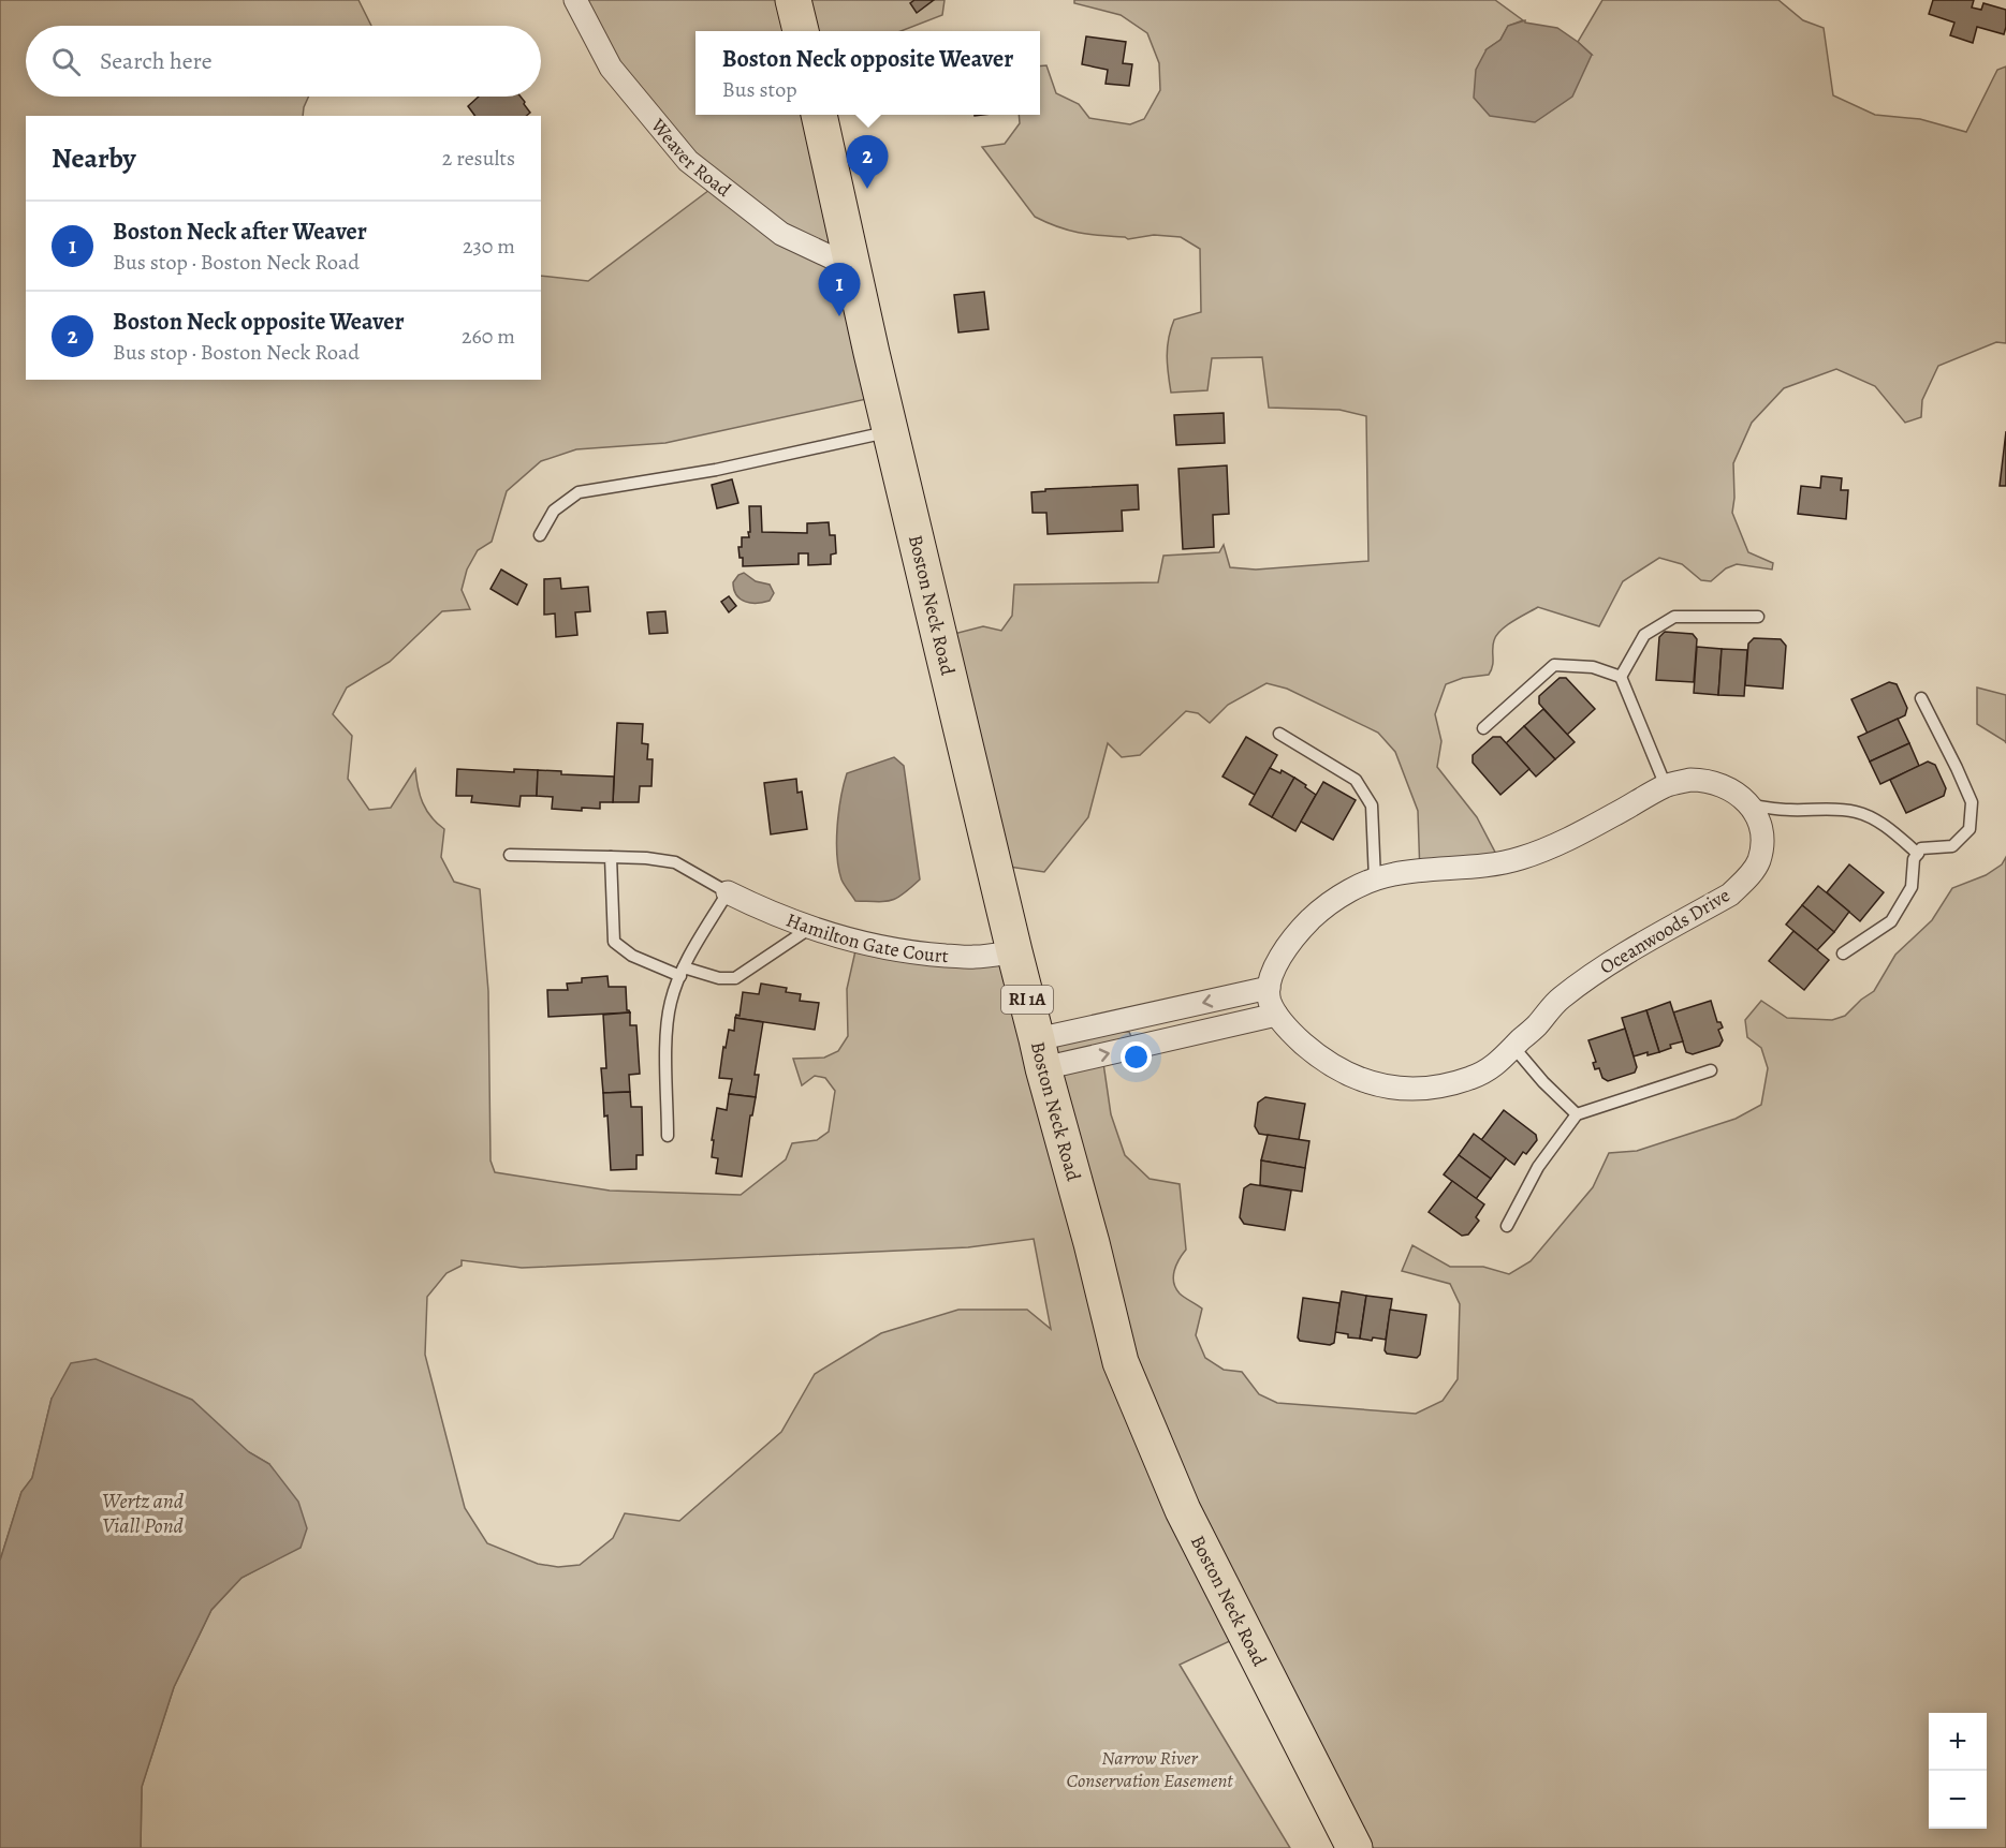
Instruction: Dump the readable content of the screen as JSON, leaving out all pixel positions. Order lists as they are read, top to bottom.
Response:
{
  "streets": {
    "main road": ["Boston Neck Road", "RI 1A"],
    "street": ["Weaver Road", "Oceanwoods Drive", "Hamilton Gate Court"]
  },
  "crossings": [
    ["Weaver Road", "Boston Neck Road"],
    ["Boston Neck Road", "Hamilton Gate Court"]
  ],
  "water": ["Wertz and Viall Pond"],
  "parks": ["Narrow River Conservation Easement"],
  "page": {
    "search": "Search here",
    "popup": ["Boston Neck opposite Weaver", "Bus stop"],
    "heading": ["Nearby", "2 results"],
    "pins": ["2", "1"],
    "list": [
      {
        "mark": "1",
        "name": "Boston Neck after Weaver",
        "note": "Bus stop · Boston Neck Road",
        "value": "230 m"
      },
      {
        "mark": "2",
        "name": "Boston Neck opposite Weaver",
        "note": "Bus stop · Boston Neck Road",
        "value": "260 m"
      }
    ],
    "map_buttons": ["+", "−"]
  }
}
